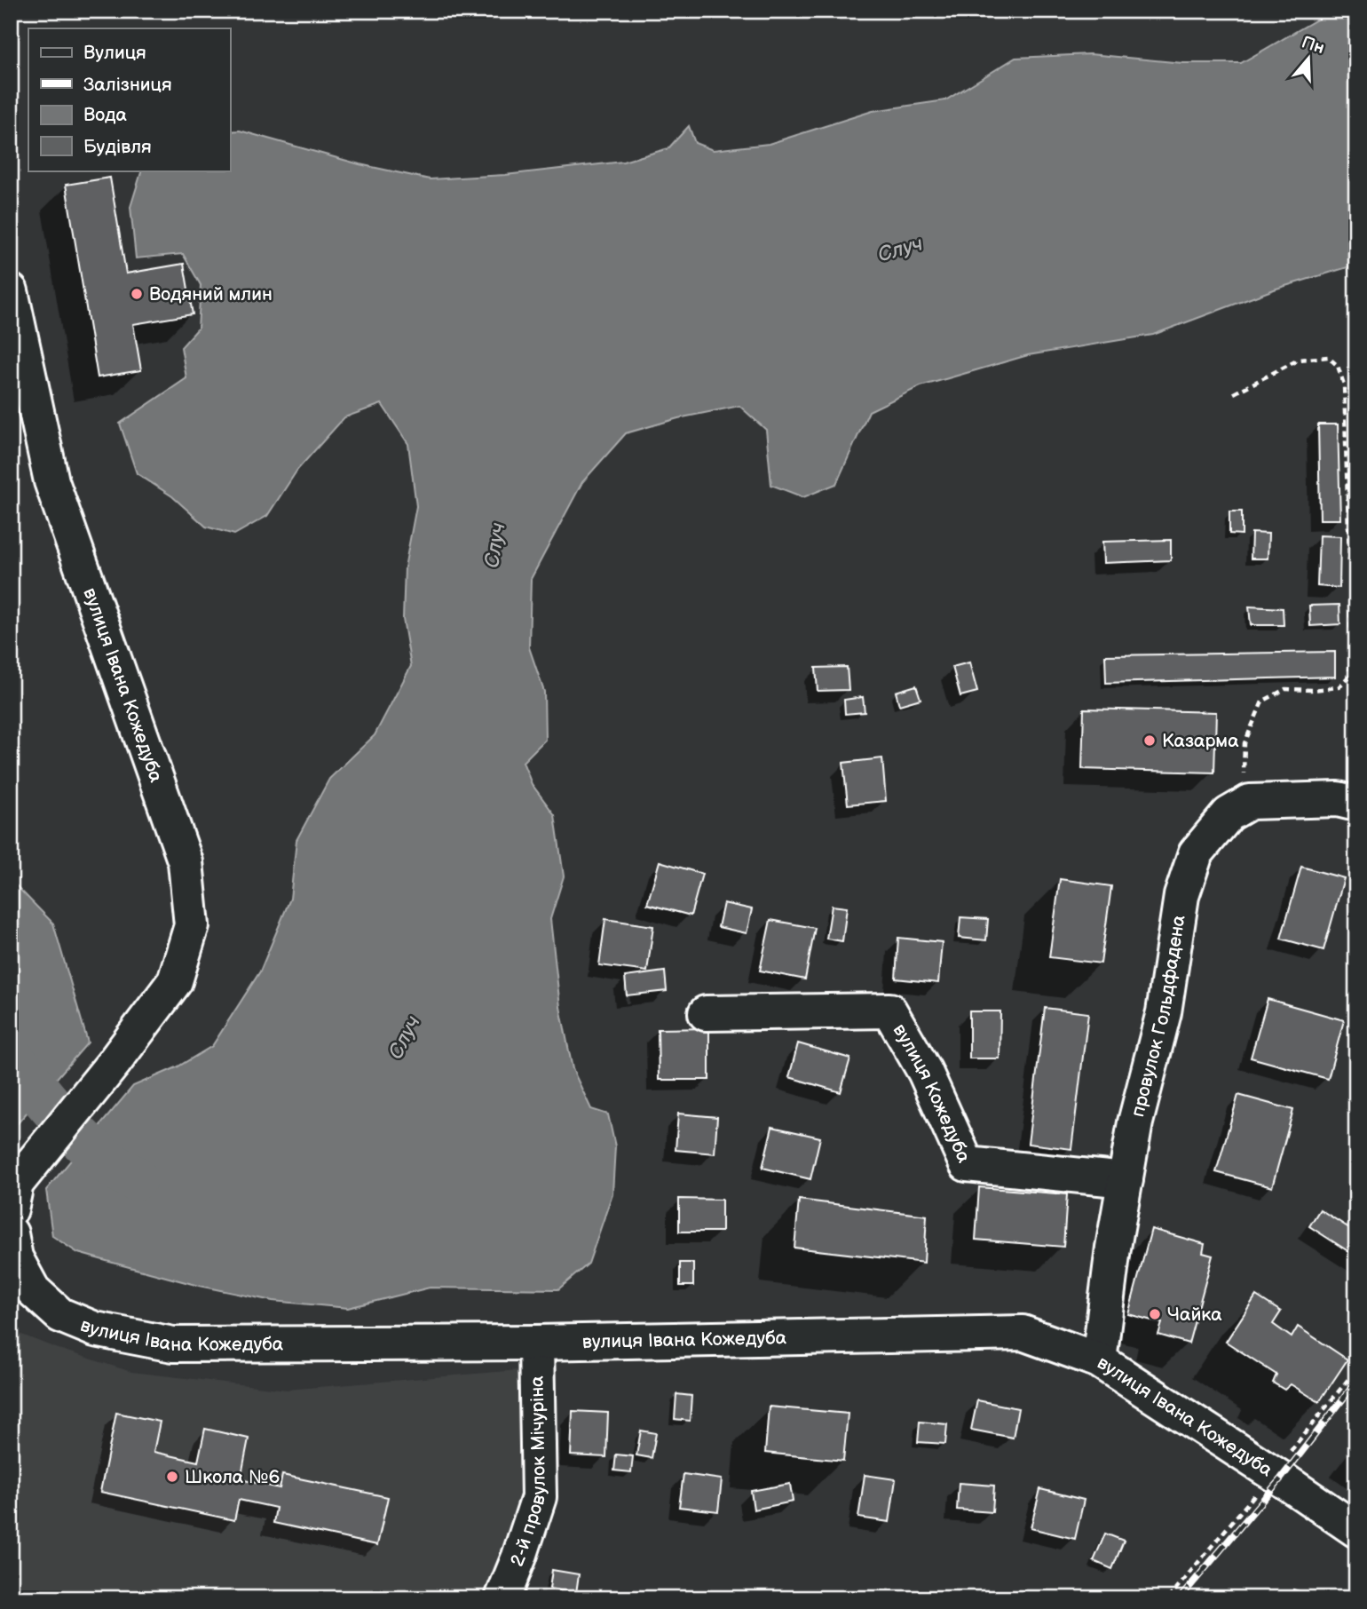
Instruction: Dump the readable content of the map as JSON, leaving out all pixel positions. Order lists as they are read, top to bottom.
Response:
{
  "streets": {
    "main road": [
      "вулиця Івана Кожедуба",
      "провулок Гольдфадена",
      "вулиця Кожедуба",
      "2-й провулок Мічуріна"
    ]
  },
  "crossings": [
    ["вулиця Івана Кожедуба", "провулок Гольдфадена"],
    ["вулиця Івана Кожедуба", "2-й провулок Мічуріна"],
    ["провулок Гольдфадена", "вулиця Кожедуба"]
  ],
  "water": ["Случ"],
  "places": [
    "Водяний млин",
    "Казарма",
    "Чайка",
    "Школа №6"
  ],
  "legend": [
    "Вулиця",
    "Залізниця",
    "Вода",
    "Будівля"
  ],
  "north": "top"
}
